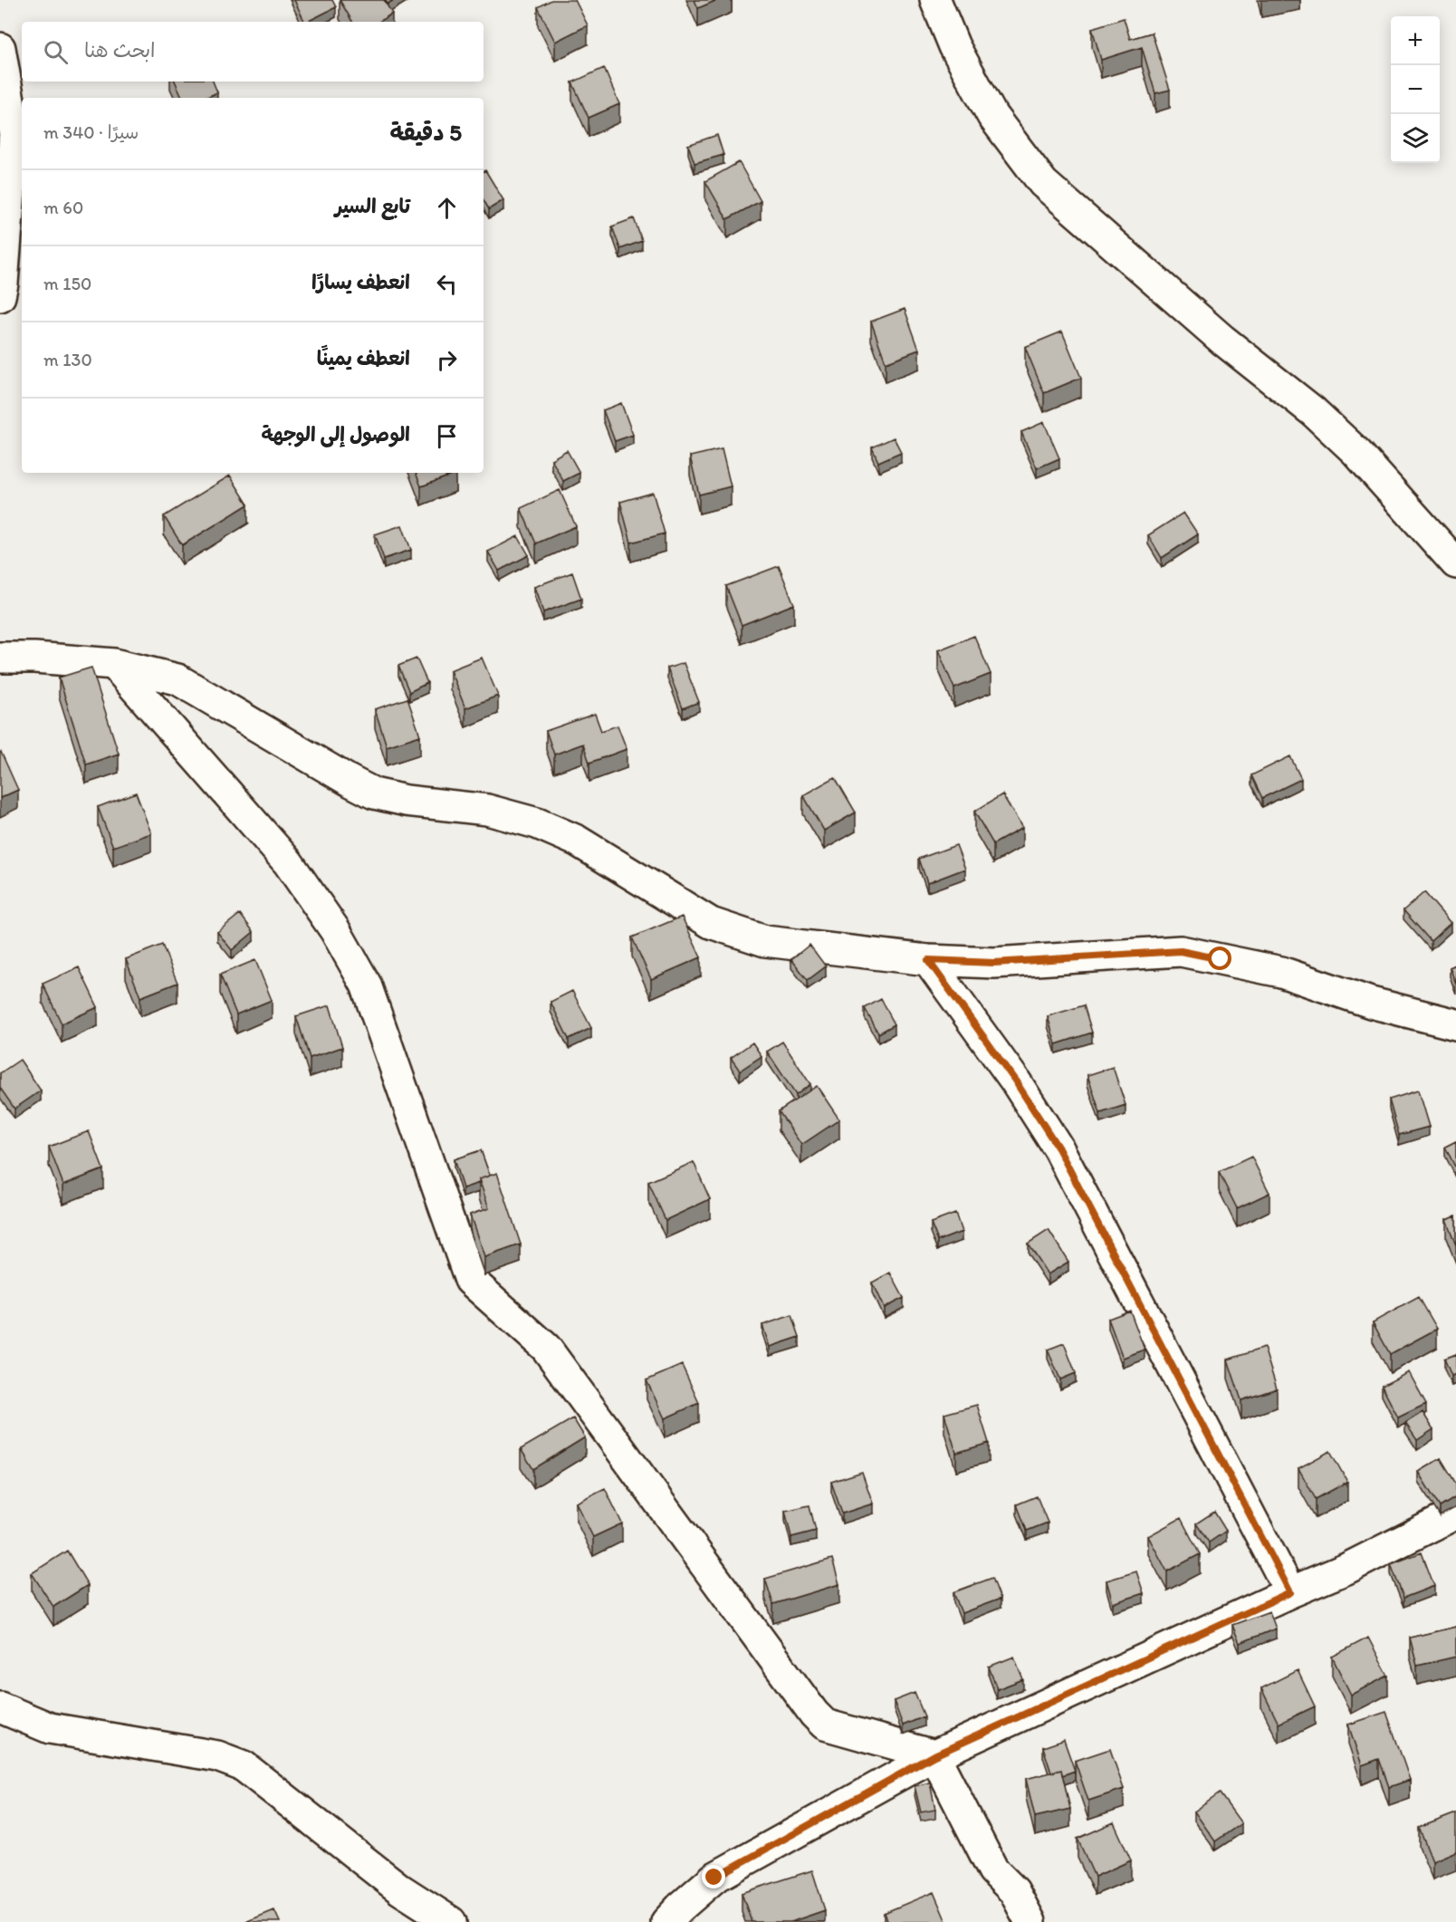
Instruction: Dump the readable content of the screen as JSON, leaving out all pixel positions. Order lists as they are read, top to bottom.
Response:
{
  "page": {
    "map_buttons": ["+", "−"],
    "search": "ابحث هنا",
    "heading": ["5 دقيقة", "سيرًا · 340 m"],
    "list": [
      ["تابع السير", "60 m"],
      ["انعطف يسارًا", "150 m"],
      ["انعطف يمينًا", "130 m"],
      "الوصول إلى الوجهة"
    ]
  }
}
